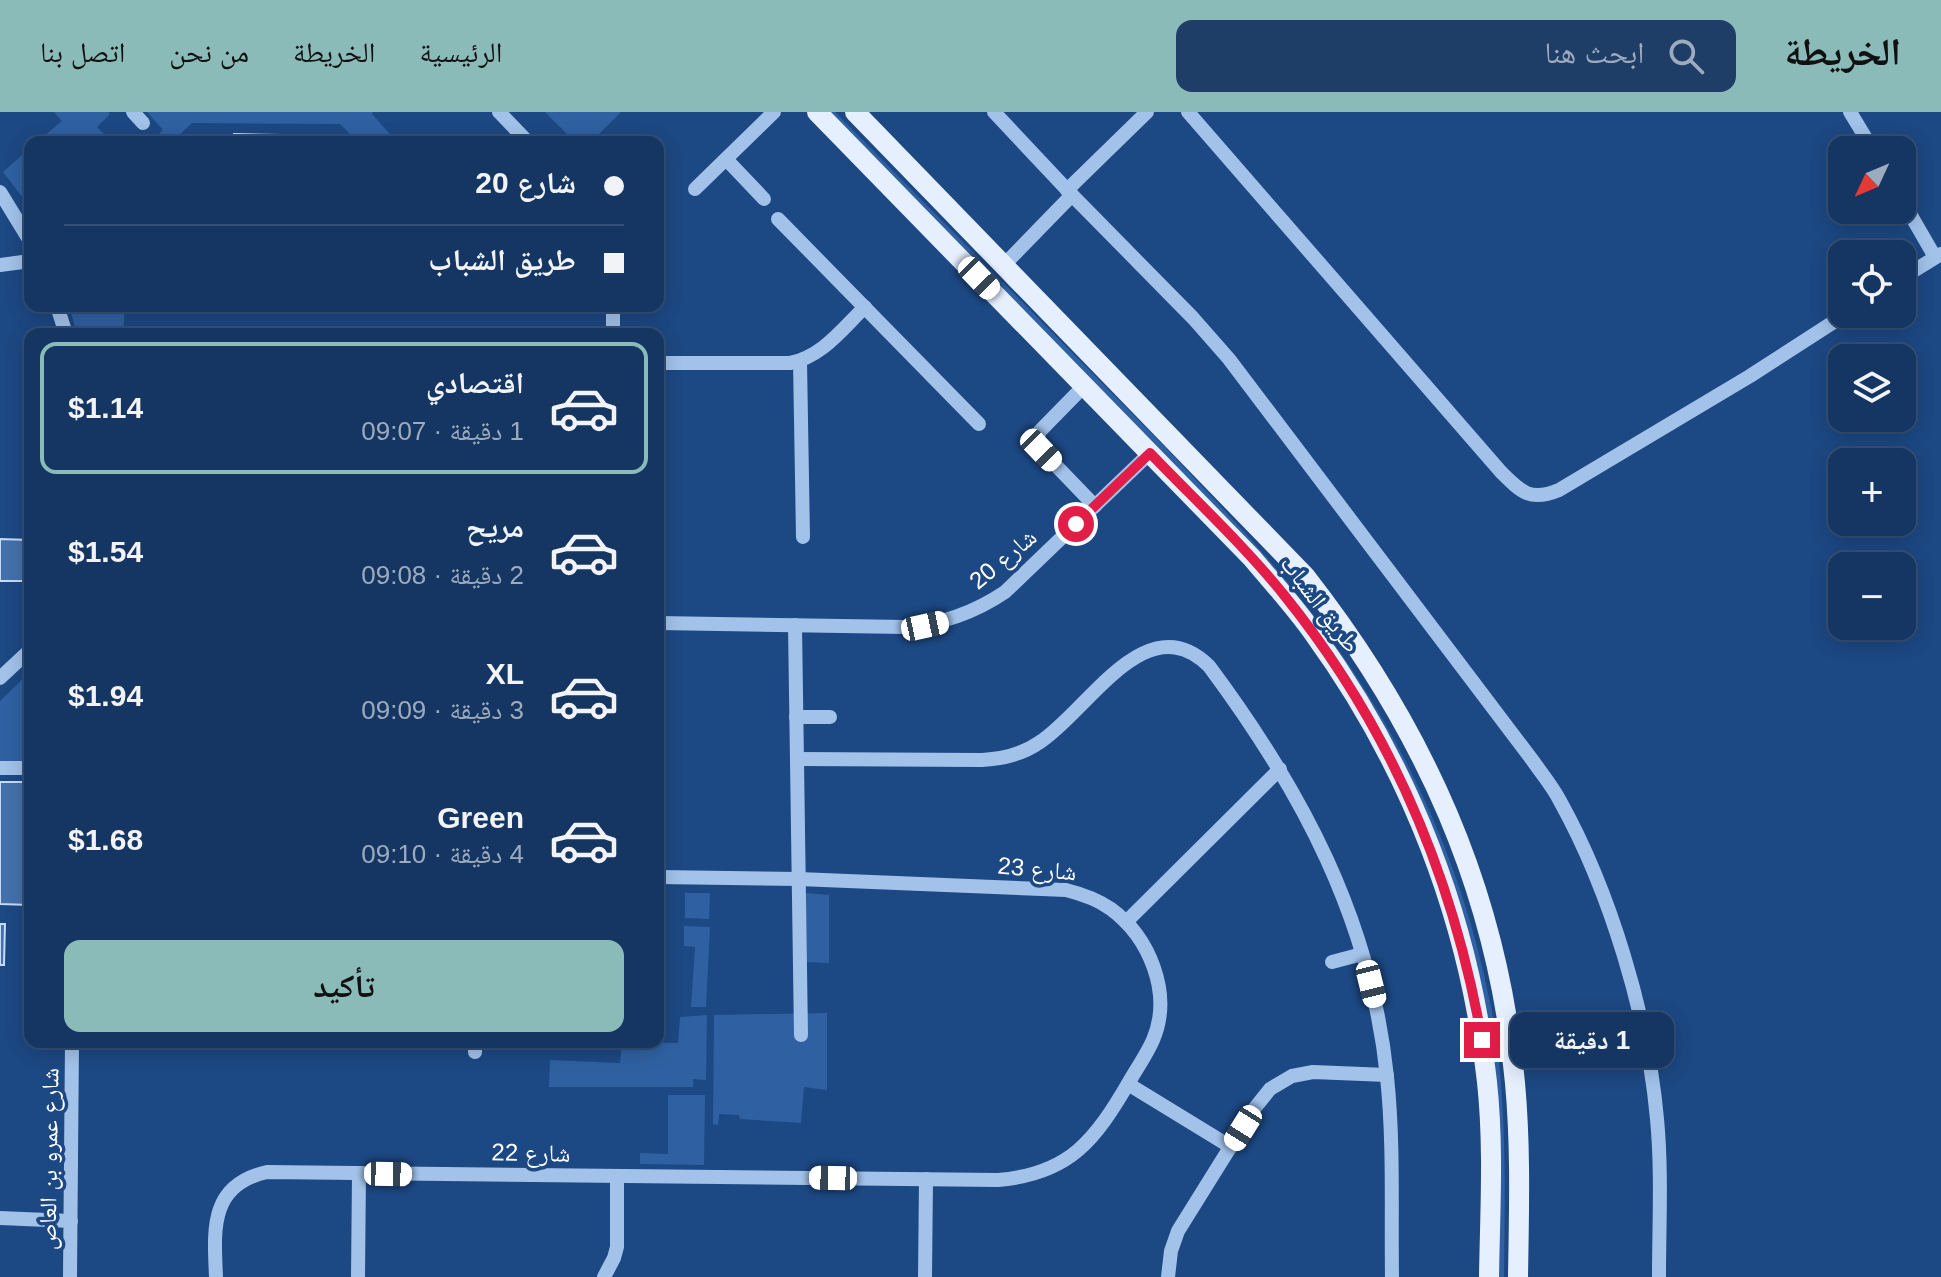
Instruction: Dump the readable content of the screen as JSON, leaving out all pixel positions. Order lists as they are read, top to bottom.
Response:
{
  "streets": {
    "main road": ["طريق الشباب"],
    "street": [
      "شارع 20",
      "شارع 23",
      "شارع 22",
      "شارع عمرو بن العاص"
    ]
  },
  "crossings": [
    ["شارع 20", "طريق الشباب"],
    ["شارع 23", "شارع 22"]
  ],
  "north": "bottom left",
  "page": {
    "header": "الخريطة",
    "search": "ابحث هنا",
    "nav": [
      "الرئيسية",
      "الخريطة",
      "من نحن",
      "اتصل بنا"
    ],
    "map_buttons": ["+", "−"],
    "banner": ["شارع 20", "طريق الشباب"],
    "list": [
      {
        "name": "اقتصادي",
        "note": "1 دقيقة · 09:07",
        "value": "$1.14"
      },
      {
        "name": "مريح",
        "note": "2 دقيقة · 09:08",
        "value": "$1.54"
      },
      {
        "name": "XL",
        "note": "3 دقيقة · 09:09",
        "value": "$1.94"
      },
      {
        "name": "Green",
        "note": "4 دقيقة · 09:10",
        "value": "$1.68"
      }
    ],
    "buttons": "تأكيد",
    "bubble": "1 دقيقة"
  }
}
